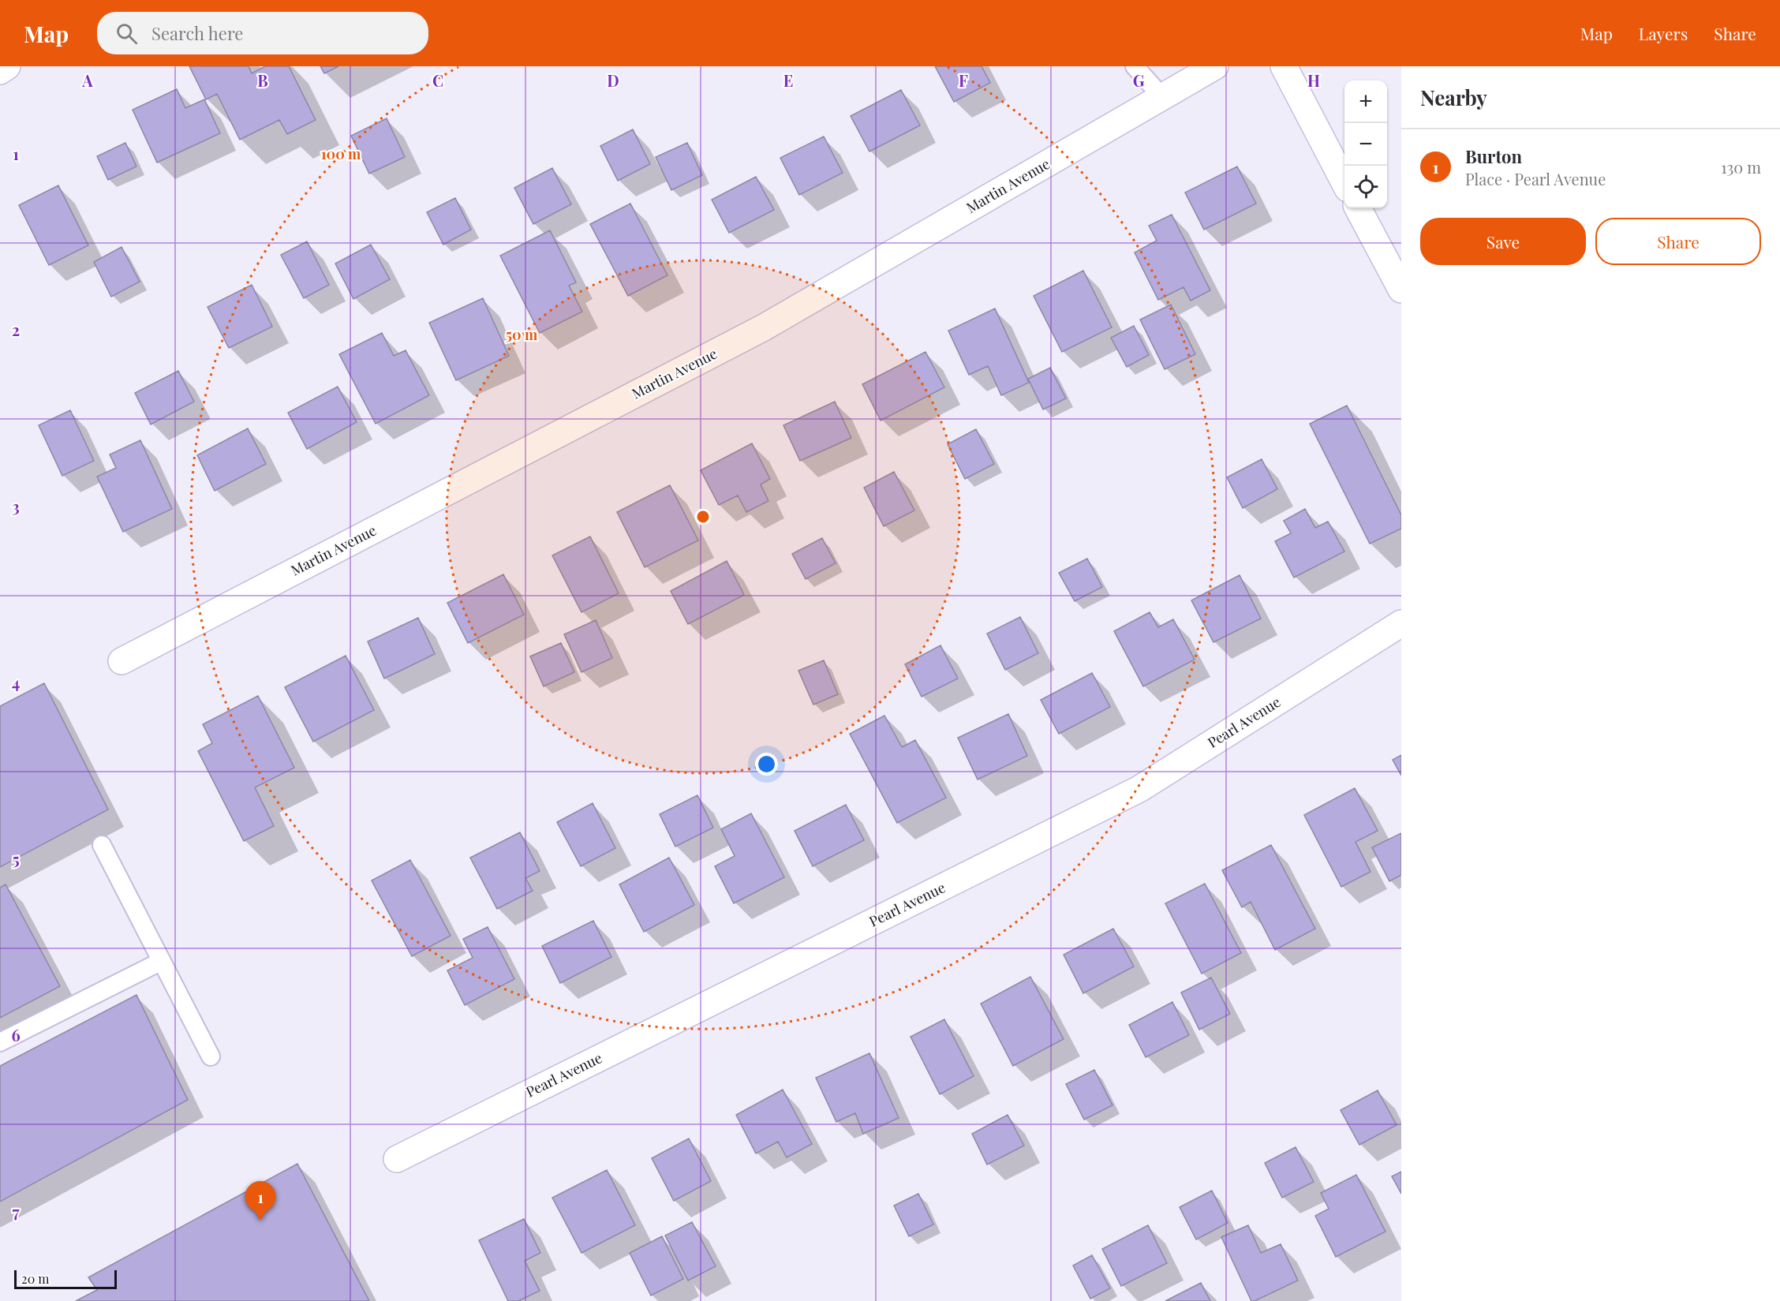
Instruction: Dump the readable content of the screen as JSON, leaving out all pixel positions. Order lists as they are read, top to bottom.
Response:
{
  "streets": {
    "street": ["Martin Avenue", "Pearl Avenue"]
  },
  "scale_bar": "20 m",
  "page": {
    "header": "Map",
    "search": "Search here",
    "nav": ["Map", "Layers", "Share"],
    "heading": "Nearby",
    "map_buttons": ["+", "−"],
    "list": [
      {
        "mark": "1",
        "name": "Burton",
        "note": "Place · Pearl Avenue",
        "value": "130 m"
      }
    ],
    "buttons": ["Save", "Share"],
    "pins": "1",
    "scale": "20 m"
  },
  "grid": {
    "columns": [
      "A",
      "B",
      "C",
      "D",
      "E",
      "F",
      "G",
      "H"
    ],
    "rows": [
      "1",
      "2",
      "3",
      "4",
      "5",
      "6",
      "7"
    ]
  },
  "rings": ["100 m", "50 m"]
}
